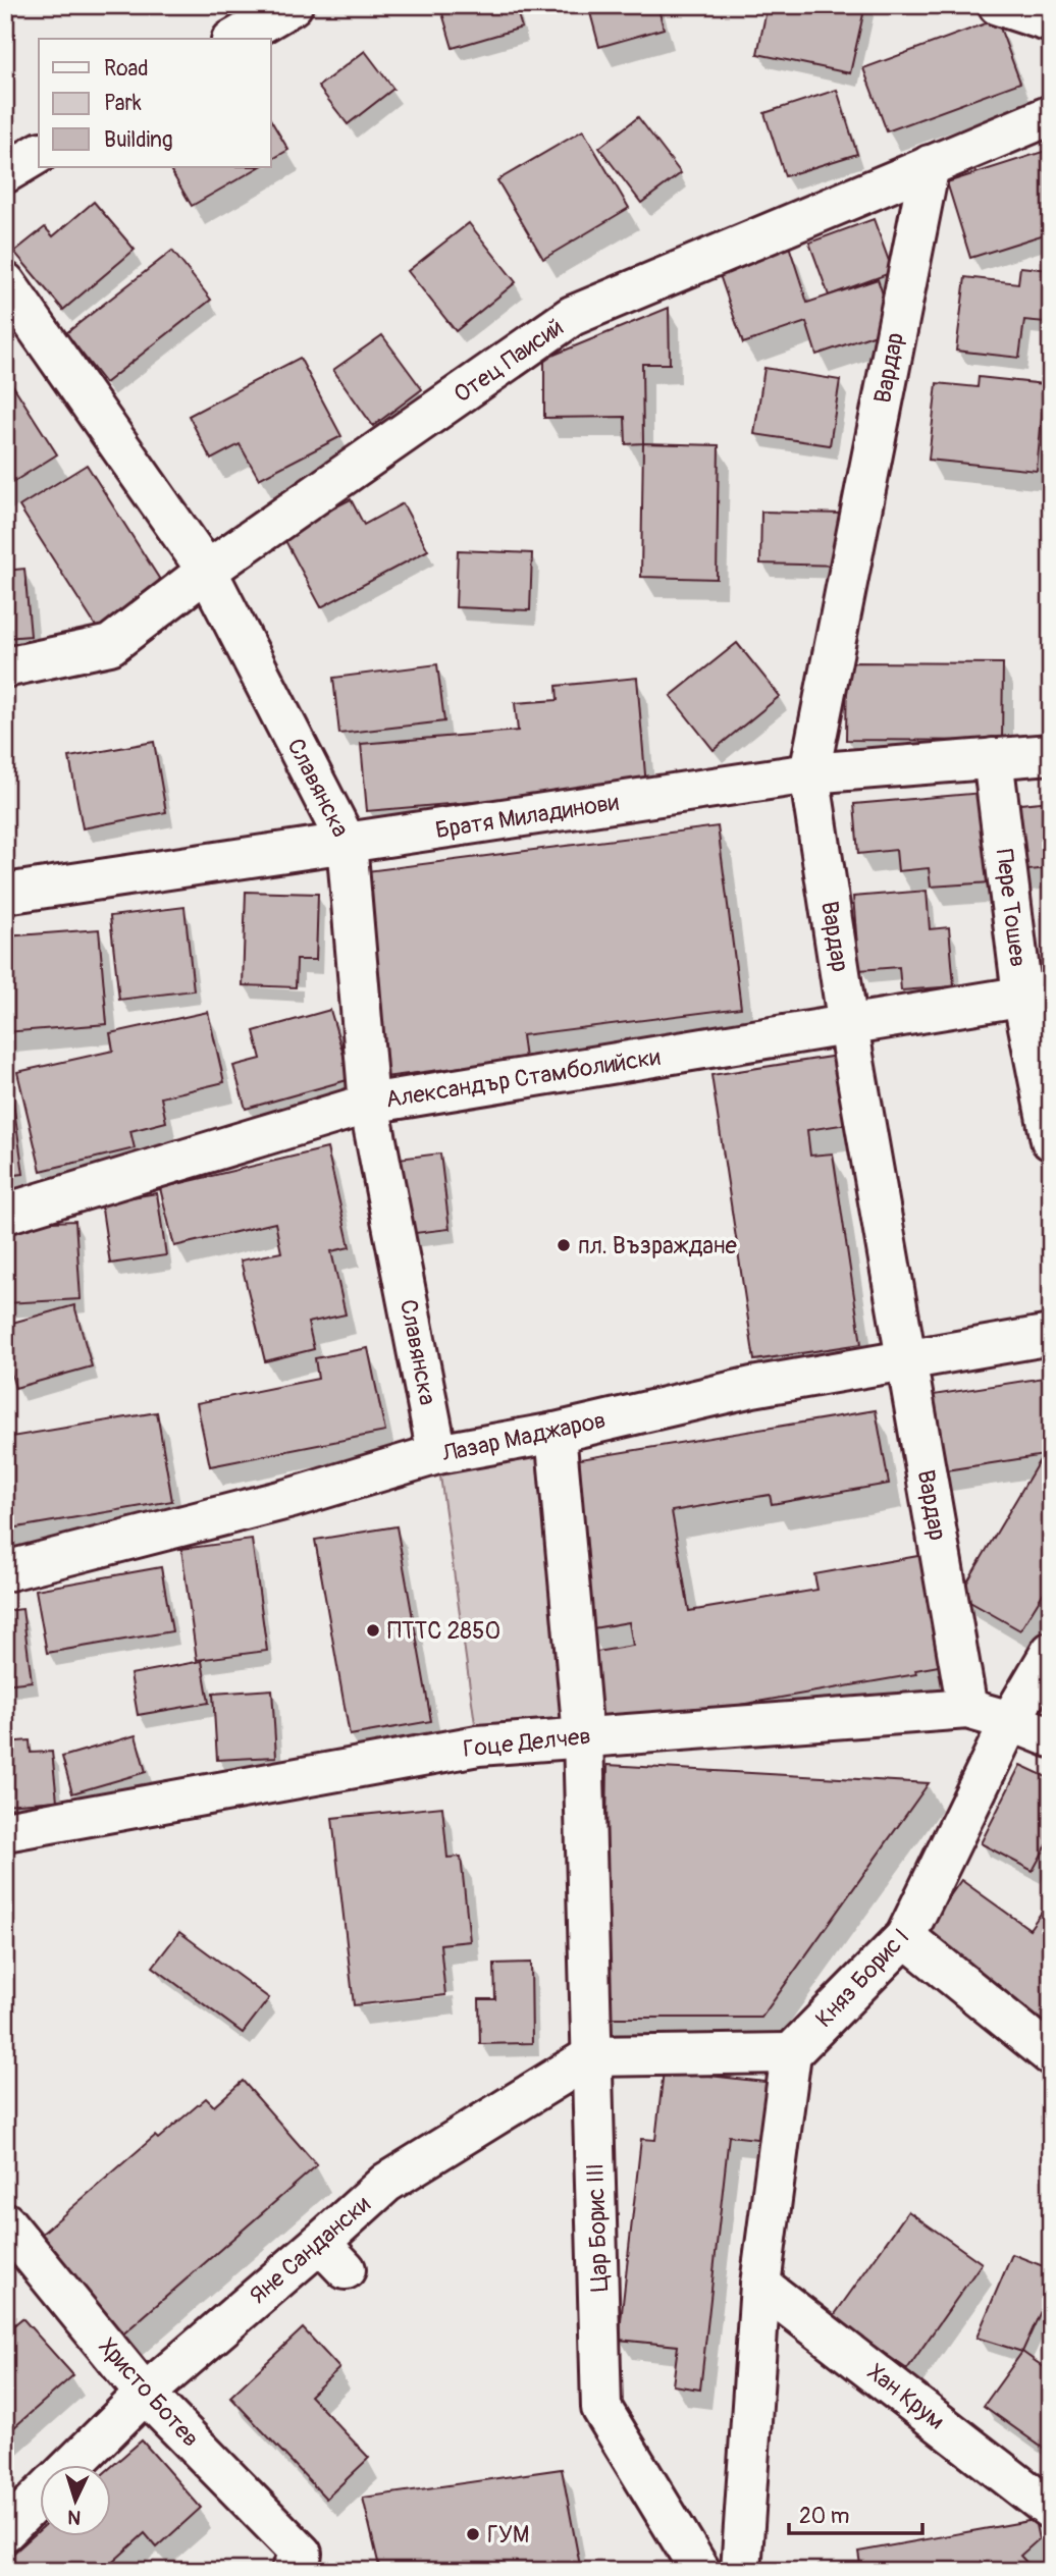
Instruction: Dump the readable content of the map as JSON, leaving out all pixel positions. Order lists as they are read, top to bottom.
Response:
{
  "streets": {
    "street": [
      "Отец Паисий",
      "Вардар",
      "Славянска",
      "Братя Миладинови",
      "Пере Тошев",
      "Александър Стамболийски",
      "Лазар Маджаров",
      "Гоце Делчев",
      "Княз Борис I",
      "Цар Борис III",
      "Яне Сандански",
      "Христо Ботев",
      "Хан Крум"
    ]
  },
  "crossings": [
    ["Отец Паисий", "Вардар"],
    ["Отец Паисий", "Славянска"],
    ["Вардар", "Братя Миладинови"],
    ["Вардар", "Александър Стамболийски"],
    ["Вардар", "Лазар Маджаров"],
    ["Вардар", "Гоце Делчев"],
    ["Славянска", "Братя Миладинови"],
    ["Славянска", "Александър Стамболийски"],
    ["Славянска", "Лазар Маджаров"],
    ["Братя Миладинови", "Пере Тошев"],
    ["Пере Тошев", "Александър Стамболийски"],
    ["Лазар Маджаров", "Цар Борис III"],
    ["Гоце Делчев", "Княз Борис I"],
    ["Гоце Делчев", "Цар Борис III"],
    ["Цар Борис III", "Яне Сандански"],
    ["Яне Сандански", "Христо Ботев"]
  ],
  "places": ["пл. Възраждане", "ПТТС 2850", "ГУМ"],
  "legend": ["Road", "Park", "Building"],
  "scale_bar": "20 m",
  "north": "bottom"
}
